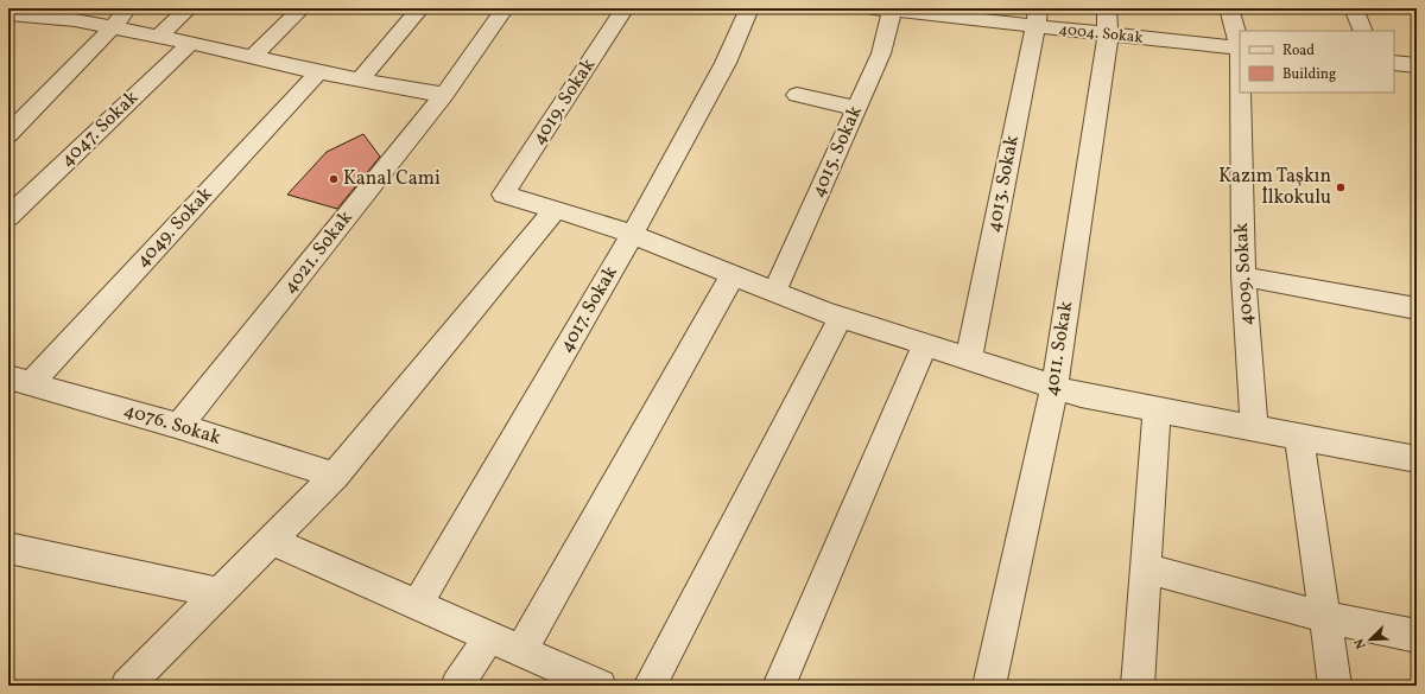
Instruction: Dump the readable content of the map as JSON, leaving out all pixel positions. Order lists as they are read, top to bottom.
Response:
{
  "streets": {
    "street": [
      "4004. Sokak",
      "4019. Sokak",
      "4047. Sokak",
      "4015. Sokak",
      "4013. Sokak",
      "4049. Sokak",
      "4021. Sokak",
      "4009. Sokak",
      "4017. Sokak",
      "4011. Sokak",
      "4076. Sokak"
    ]
  },
  "crossings": [
    ["4004. Sokak", "4015. Sokak"],
    ["4004. Sokak", "4013. Sokak"],
    ["4004. Sokak", "4009. Sokak"],
    ["4004. Sokak", "4011. Sokak"],
    ["4049. Sokak", "4076. Sokak"],
    ["4021. Sokak", "4076. Sokak"]
  ],
  "places": ["Kanal Cami", "Kazım Taşkın İlkokulu"],
  "legend": ["Road", "Building"],
  "north": "bottom left"
}
